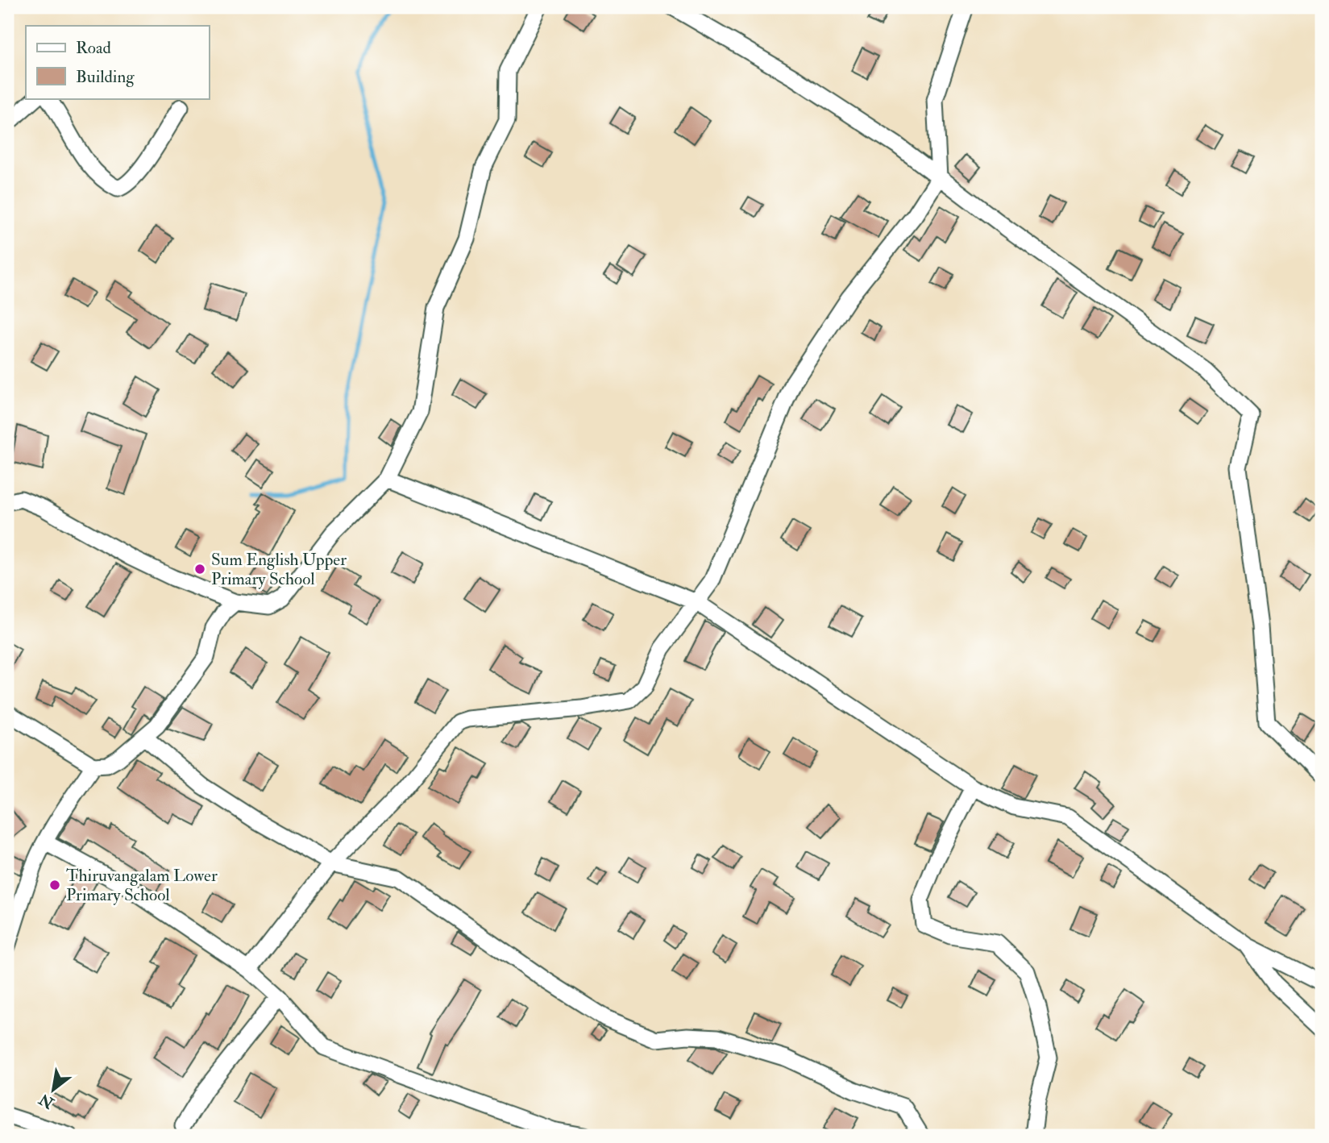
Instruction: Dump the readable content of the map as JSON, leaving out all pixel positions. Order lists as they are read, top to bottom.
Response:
{
  "places": ["Sum English Upper Primary School", "Thiruvangalam Lower Primary School"],
  "legend": ["Road", "Building"],
  "north": "bottom left"
}
